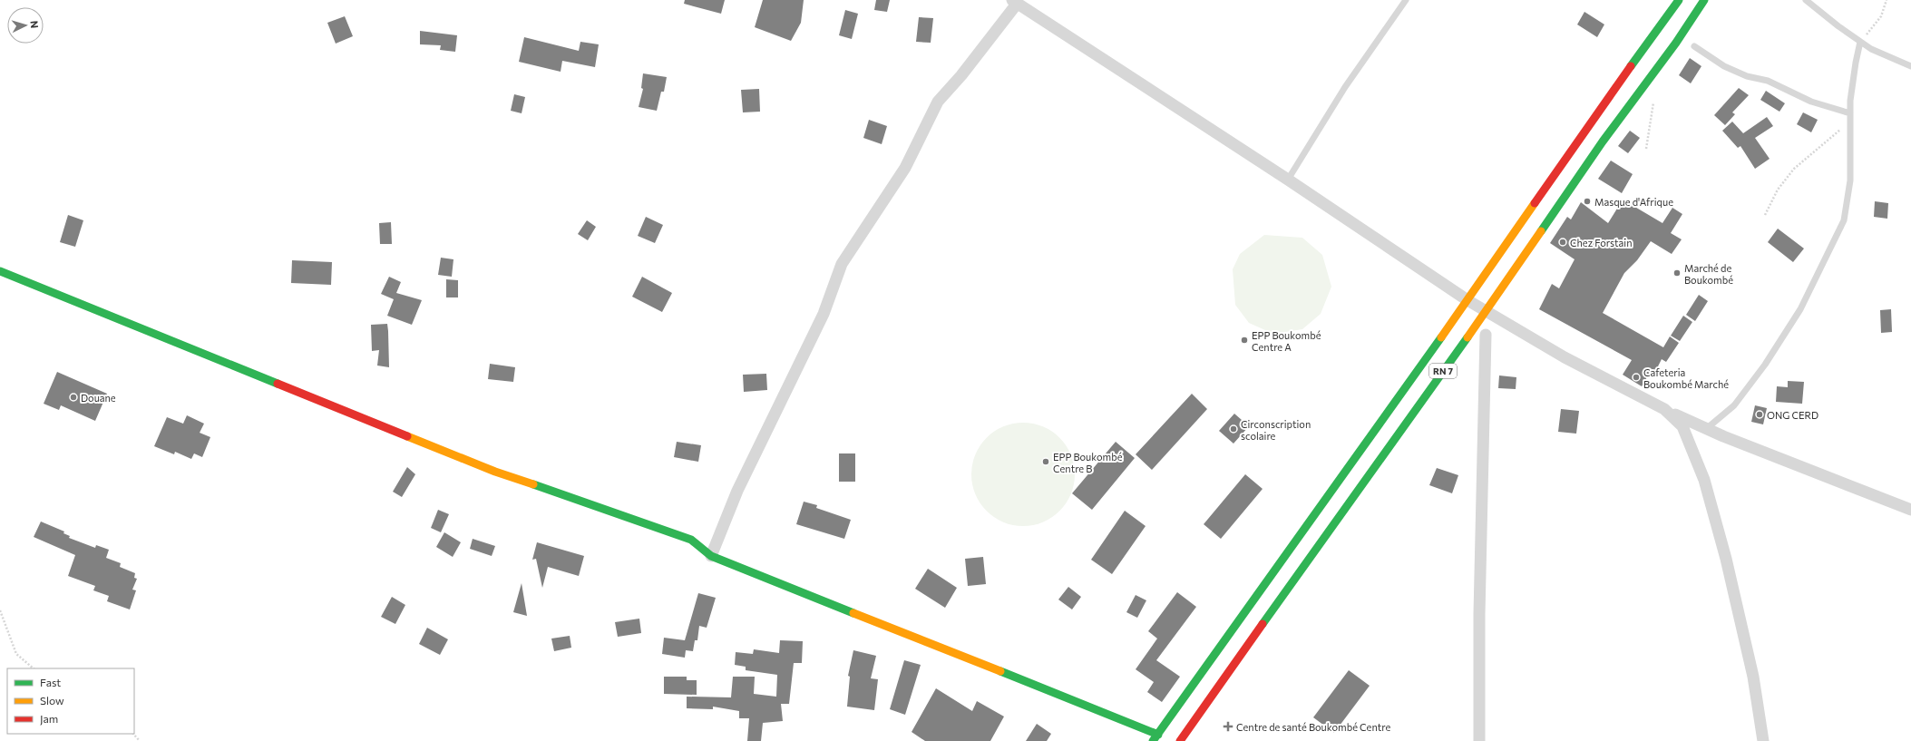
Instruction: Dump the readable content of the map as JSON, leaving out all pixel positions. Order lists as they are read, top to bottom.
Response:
{
  "streets": {
    "main road": ["RN 7"]
  },
  "places": {
    "other": [
      "Masque d'Afrique",
      "Chez Forstain",
      "Marché de Boukombé",
      "EPP Boukombé Centre A",
      "Cafeteria Boukombé Marché",
      "Douane",
      "ONG CERD",
      "Circonscription scolaire",
      "EPP Boukombé Centre B"
    ],
    "health": ["Centre de santé Boukombé Centre"]
  },
  "legend": ["Fast", "Slow", "Jam"],
  "north": "right"
}
